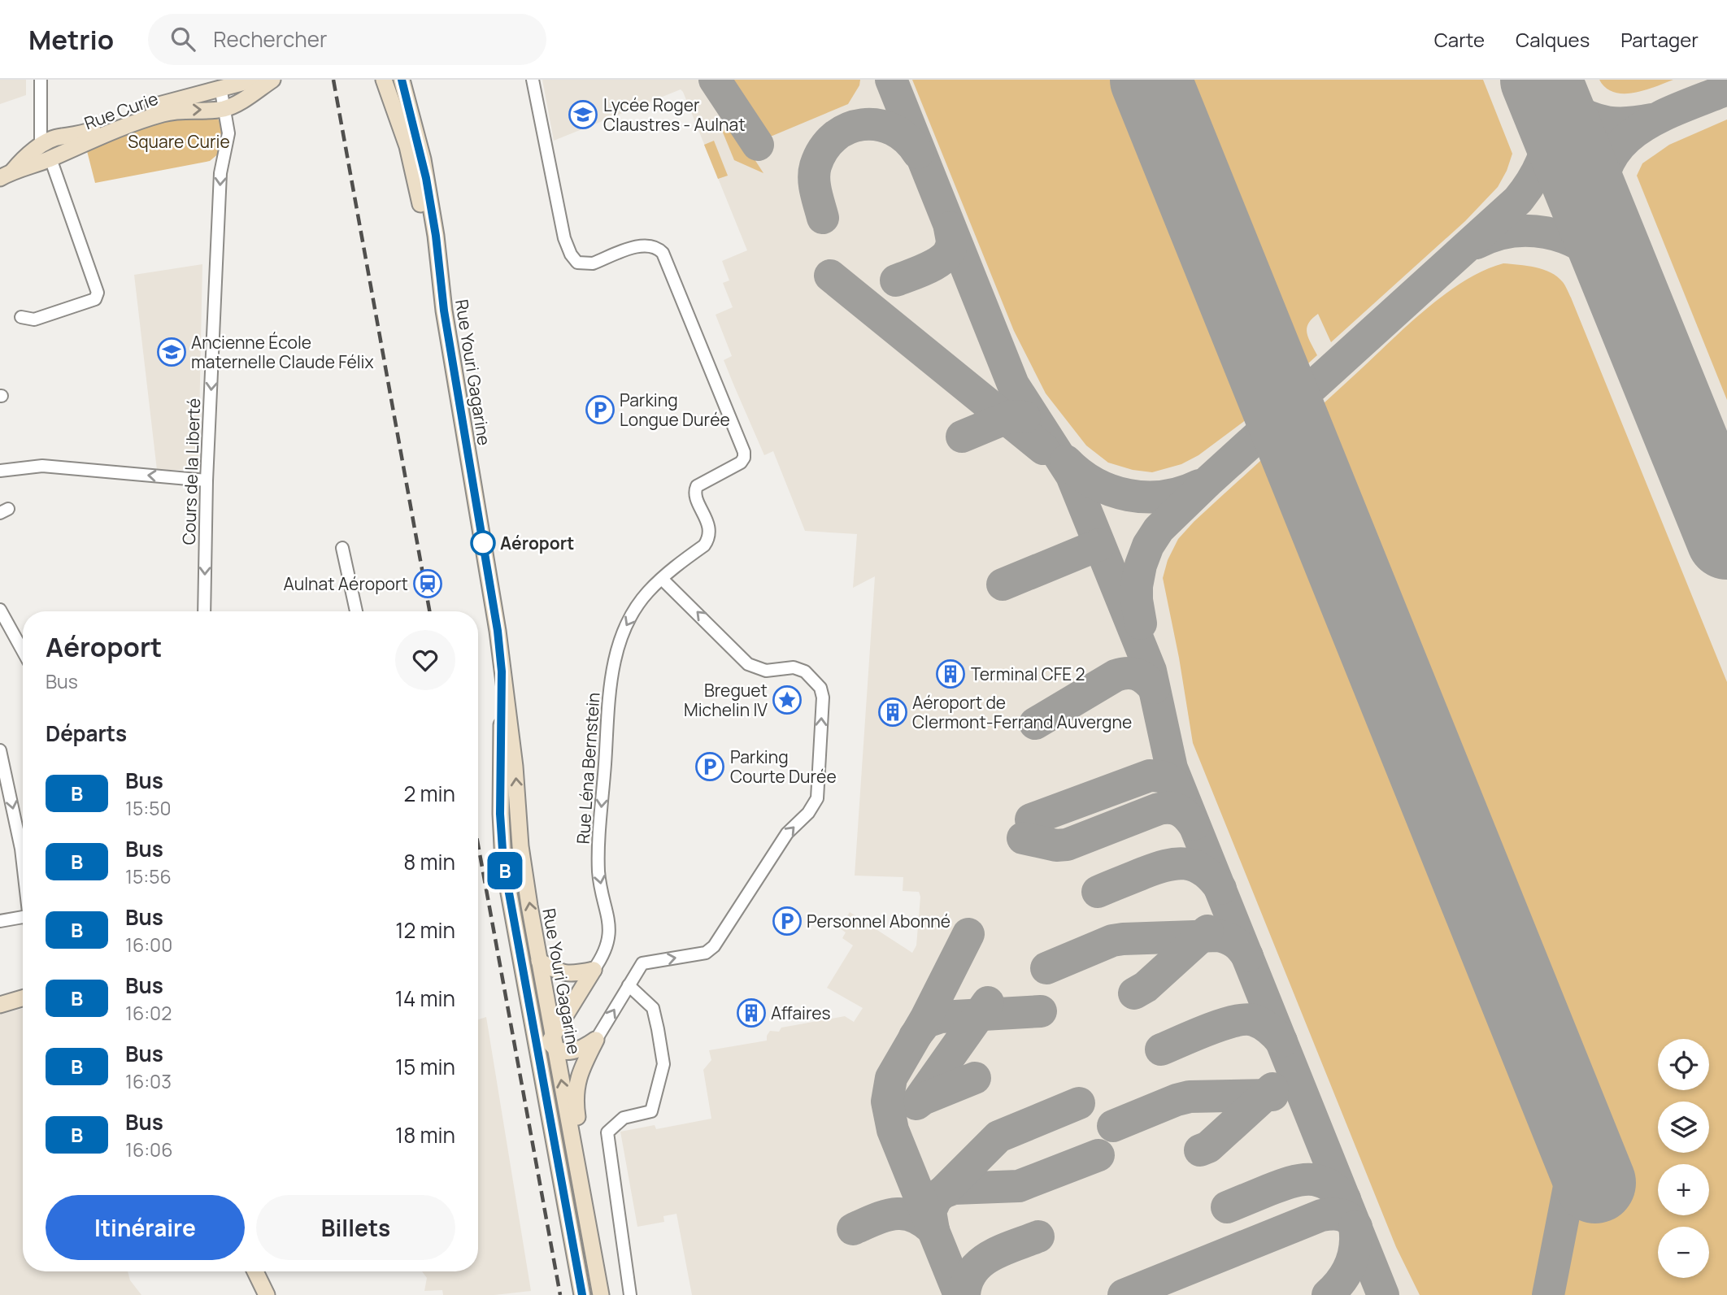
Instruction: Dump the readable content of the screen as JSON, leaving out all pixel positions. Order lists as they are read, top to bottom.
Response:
{
  "streets": {
    "main road": ["Rue Curie", "Rue Youri Gagarine"],
    "street": ["Cours de la Liberté", "Rue Léna Bernstein"]
  },
  "crossings": [
    ["Rue Curie", "Cours de la Liberté"]
  ],
  "one_way": ["Cours de la Liberté", "Rue Léna Bernstein"],
  "parks": ["Square Curie"],
  "places": {
    "school or university": ["Lycée Roger Claustres - Aulnat", "Ancienne École maternelle Claude Félix"],
    "parking": ["Parking Longue Durée", "Parking Courte Durée", "Personnel Abonné"],
    "other": ["Aéroport"],
    "station": ["Aulnat Aéroport"],
    "building": ["Terminal CFE 2", "Aéroport de Clermont-Ferrand Auvergne", "Affaires"],
    "place": ["Breguet Michelin IV"]
  },
  "lines": ["bus line B"],
  "page": {
    "header": "Metrio",
    "search": "Rechercher",
    "nav": ["Carte", "Calques", "Partager"],
    "on_map": "B",
    "heading": [
      ["Aéroport", "Bus"],
      "Départs"
    ],
    "list": [
      {
        "mark": "B",
        "name": "Bus",
        "note": "15:50",
        "value": "2 min"
      },
      {
        "mark": "B",
        "name": "Bus",
        "note": "15:56",
        "value": "8 min"
      },
      {
        "mark": "B",
        "name": "Bus",
        "note": "16:00",
        "value": "12 min"
      },
      {
        "mark": "B",
        "name": "Bus",
        "note": "16:02",
        "value": "14 min"
      },
      {
        "mark": "B",
        "name": "Bus",
        "note": "16:03",
        "value": "15 min"
      },
      {
        "mark": "B",
        "name": "Bus",
        "note": "16:06",
        "value": "18 min"
      }
    ],
    "map_buttons": ["+", "−"],
    "buttons": ["Itinéraire", "Billets"]
  }
}
